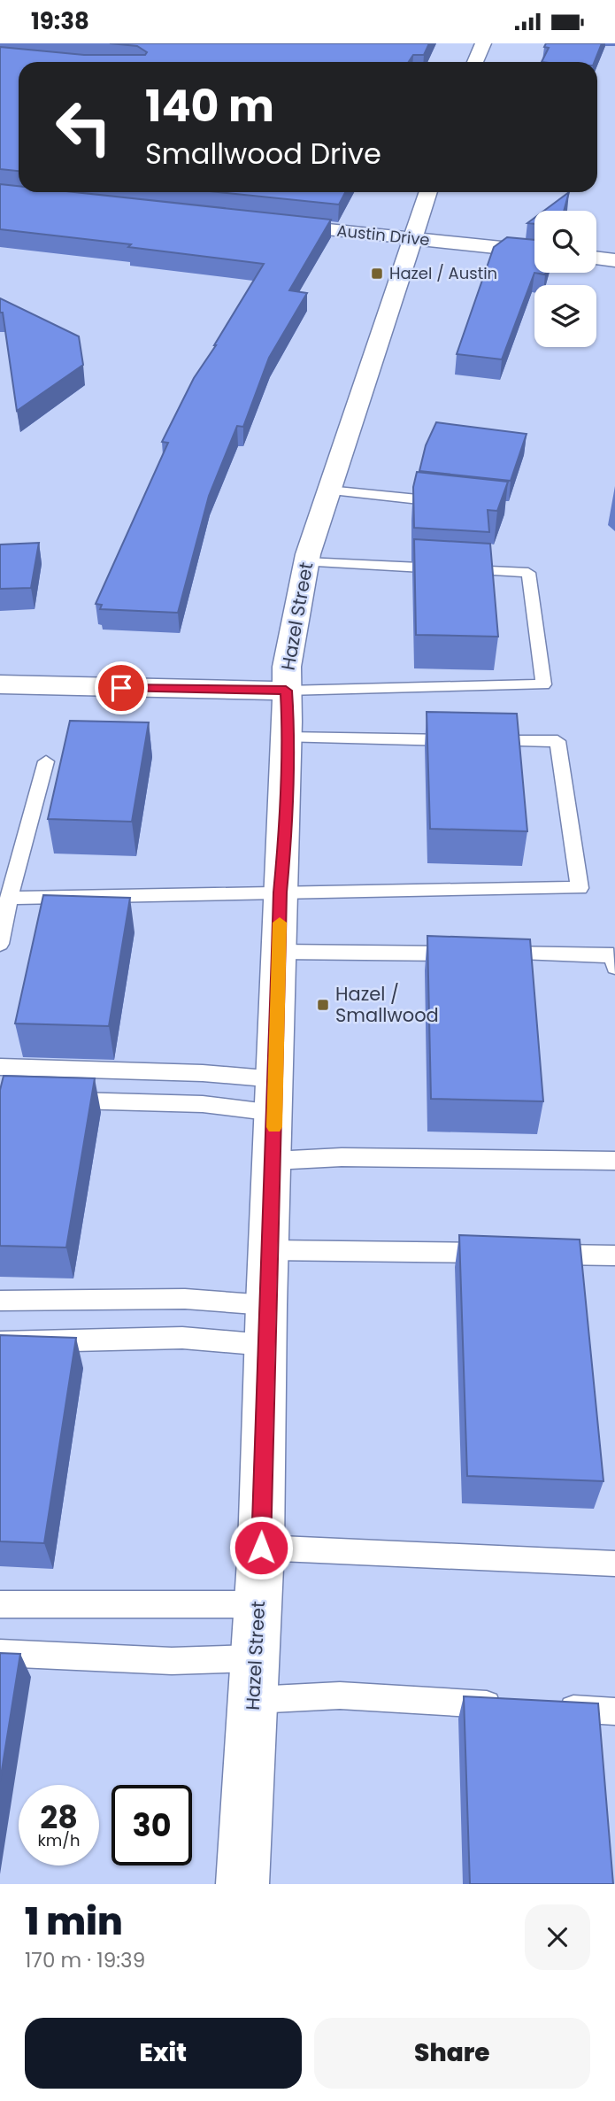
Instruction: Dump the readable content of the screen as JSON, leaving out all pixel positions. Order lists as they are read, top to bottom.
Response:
{
  "streets": {
    "street": ["Austin Drive", "Hazel Street"]
  },
  "crossings": [
    ["Austin Drive", "Hazel Street"]
  ],
  "places": {
    "transit": ["Hazel / Austin", "Hazel / Smallwood"]
  },
  "page": {
    "status": "19:38",
    "turn": ["140 m", "Smallwood Drive"],
    "speed": "28 km/h",
    "limit": "30",
    "heading": ["1 min", "170 m · 19:39"],
    "buttons": ["Exit", "Share"]
  }
}
